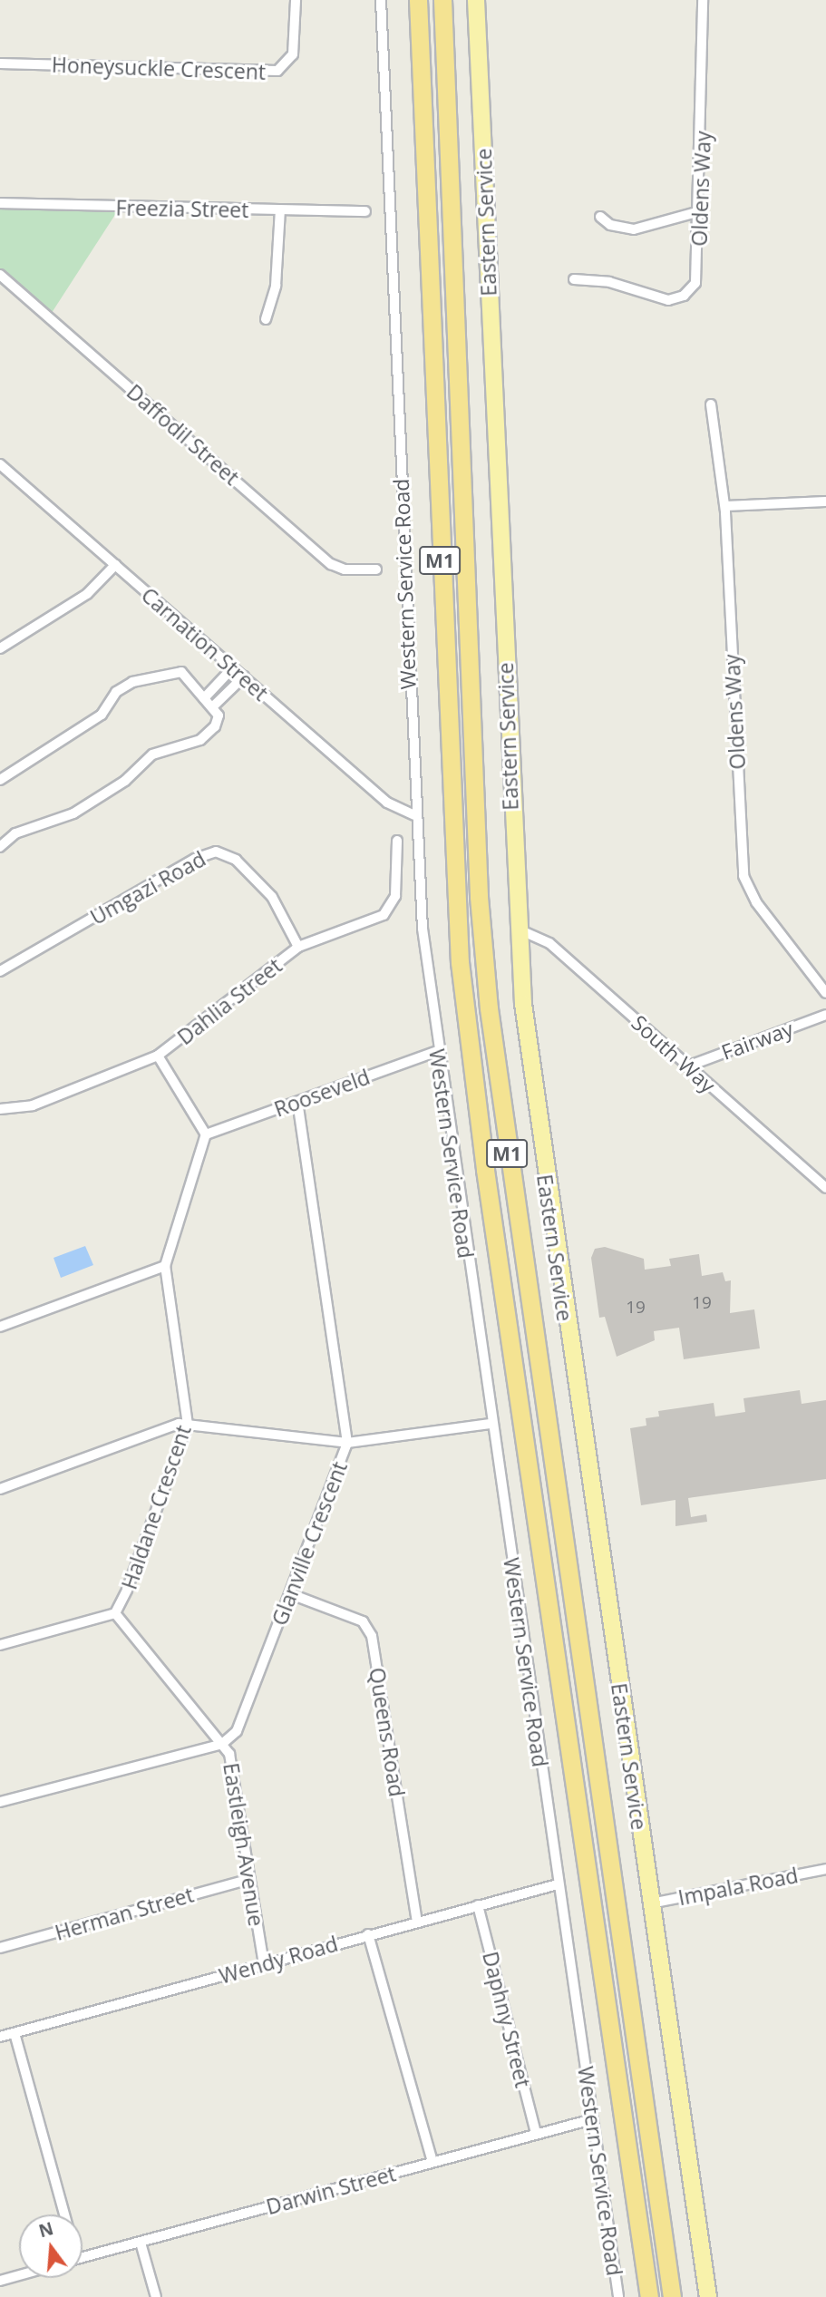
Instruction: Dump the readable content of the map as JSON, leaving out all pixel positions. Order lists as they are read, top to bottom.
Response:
{
  "streets": {
    "highway": ["M1"],
    "main road": ["Eastern Service"],
    "street": [
      "Honeysuckle Crescent",
      "Oldens Way",
      "Freezia Street",
      "Daffodil Street",
      "Western Service Road",
      "Carnation Street",
      "Umgazi Road",
      "Dahlia Street",
      "Fairway",
      "South Way",
      "Rooseveld",
      "Haldane Crescent",
      "Glanville Crescent",
      "Queens Road",
      "Eastleigh Avenue",
      "Impala Road",
      "Herman Street",
      "Wendy Road",
      "Daphny Street",
      "Darwin Street"
    ]
  },
  "crossings": [
    ["Eastern Service", "South Way"],
    ["Eastern Service", "Impala Road"],
    ["Western Service Road", "Carnation Street"],
    ["Western Service Road", "Rooseveld"],
    ["Western Service Road", "Wendy Road"],
    ["Western Service Road", "Darwin Street"],
    ["Umgazi Road", "Dahlia Street"],
    ["Fairway", "South Way"],
    ["Rooseveld", "Haldane Crescent"],
    ["Rooseveld", "Glanville Crescent"],
    ["Haldane Crescent", "Eastleigh Avenue"],
    ["Glanville Crescent", "Queens Road"],
    ["Glanville Crescent", "Eastleigh Avenue"],
    ["Queens Road", "Wendy Road"],
    ["Eastleigh Avenue", "Herman Street"],
    ["Eastleigh Avenue", "Wendy Road"],
    ["Wendy Road", "Daphny Street"],
    ["Daphny Street", "Darwin Street"]
  ],
  "house_numbers": ["19", "19"],
  "north": "top"
}
